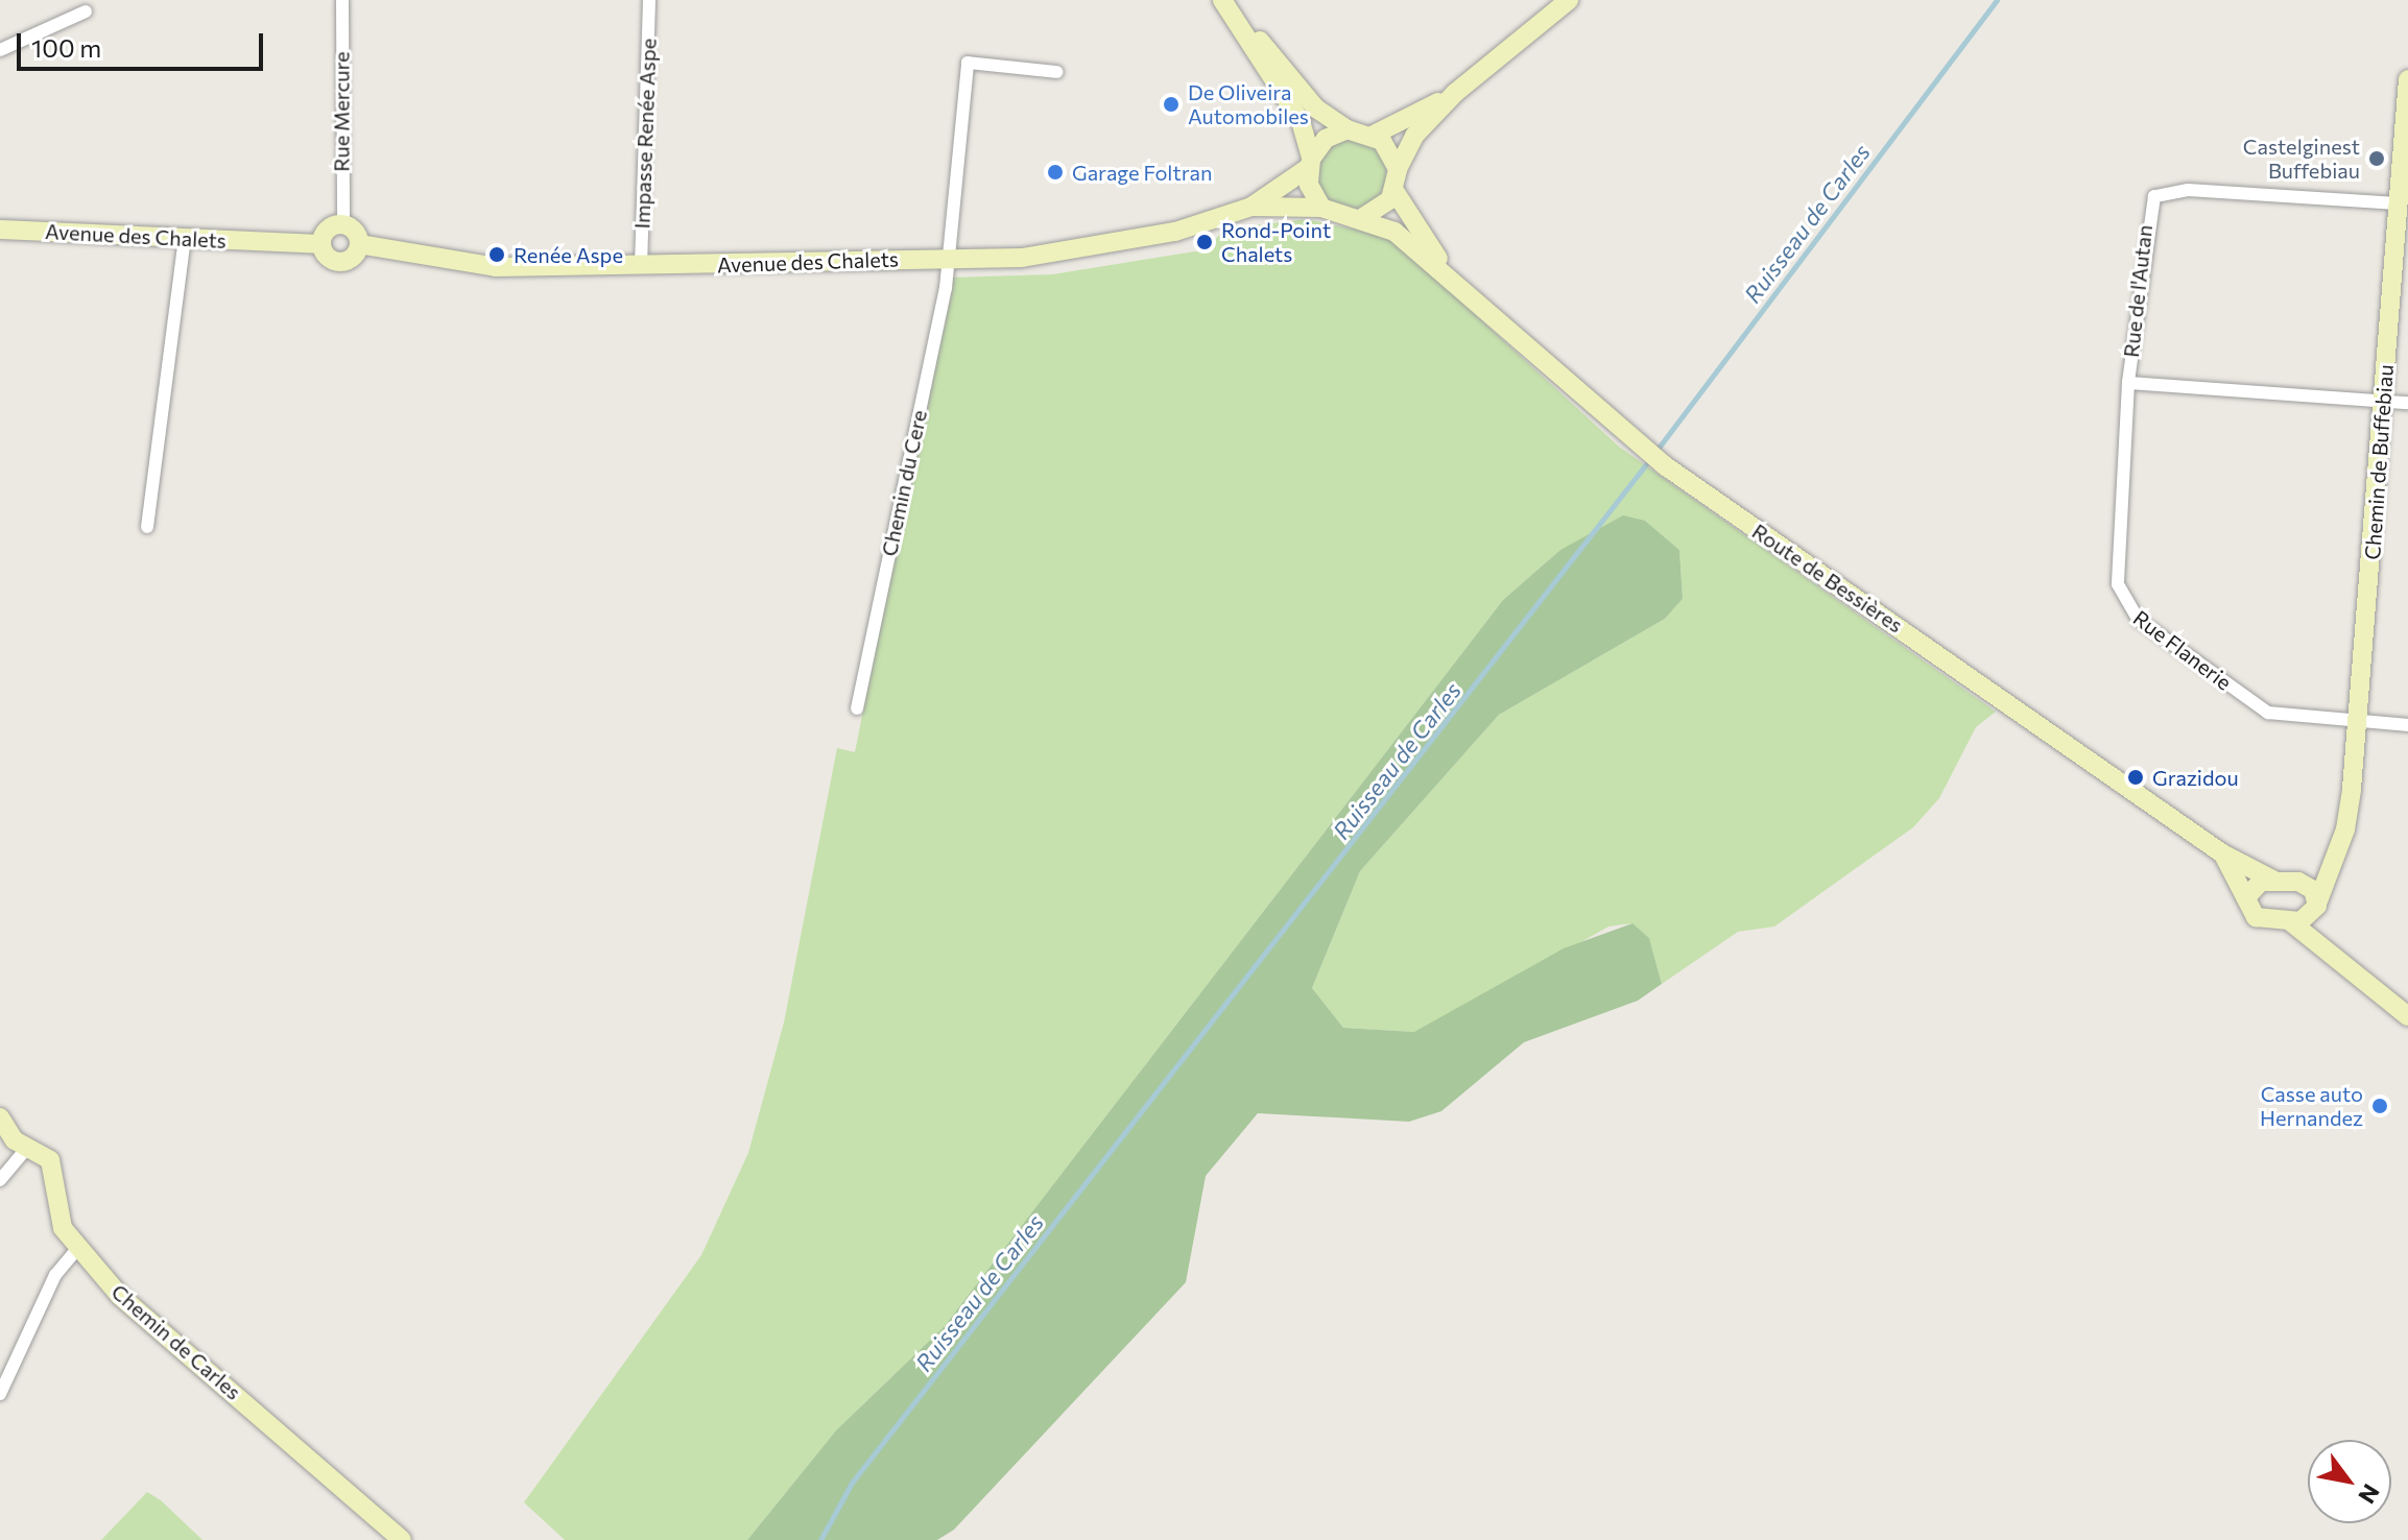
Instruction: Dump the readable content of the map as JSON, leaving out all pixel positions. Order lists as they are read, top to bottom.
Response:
{
  "streets": {
    "street": [
      "Rue Mercure",
      "Impasse Renée Aspe",
      "Avenue des Chalets",
      "Rue de l'Autan",
      "Chemin de Buffebiau",
      "Chemin du Cere",
      "Route de Bessières",
      "Rue Flanerie",
      "Chemin de Carles"
    ]
  },
  "crossings": [
    ["Rue Mercure", "Avenue des Chalets"],
    ["Impasse Renée Aspe", "Avenue des Chalets"],
    ["Avenue des Chalets", "Chemin du Cere"],
    ["Avenue des Chalets", "Route de Bessières"],
    ["Rue de l'Autan", "Chemin de Buffebiau"],
    ["Rue de l'Autan", "Rue Flanerie"],
    ["Chemin de Buffebiau", "Route de Bessières"],
    ["Chemin de Buffebiau", "Rue Flanerie"]
  ],
  "water": ["Ruisseau de Carles"],
  "places": [
    "De Oliveira Automobiles",
    "Castelginest Buffebiau",
    "Garage Foltran",
    "Rond-Point Chalets",
    "Renée Aspe",
    "Grazidou",
    "Casse auto Hernandez"
  ],
  "scale_bar": "100 m",
  "north": "bottom right"
}
